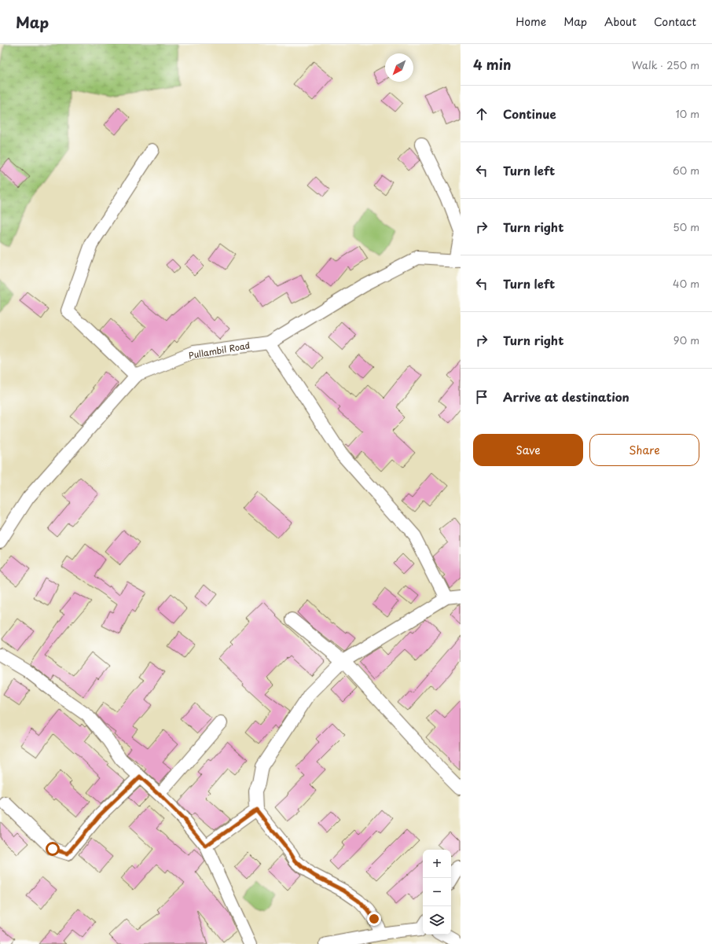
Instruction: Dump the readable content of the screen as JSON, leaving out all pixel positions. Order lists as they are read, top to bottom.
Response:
{
  "streets": {
    "street": ["Pullambil Road"]
  },
  "north": "bottom left",
  "page": {
    "header": "Map",
    "nav": [
      "Home",
      "Map",
      "About",
      "Contact"
    ],
    "heading": ["4 min", "Walk · 250 m"],
    "list": [
      ["Continue", "10 m"],
      ["Turn left", "60 m"],
      ["Turn right", "50 m"],
      ["Turn left", "40 m"],
      ["Turn right", "90 m"],
      "Arrive at destination"
    ],
    "buttons": ["Save", "Share"],
    "map_buttons": ["+", "−"]
  }
}
